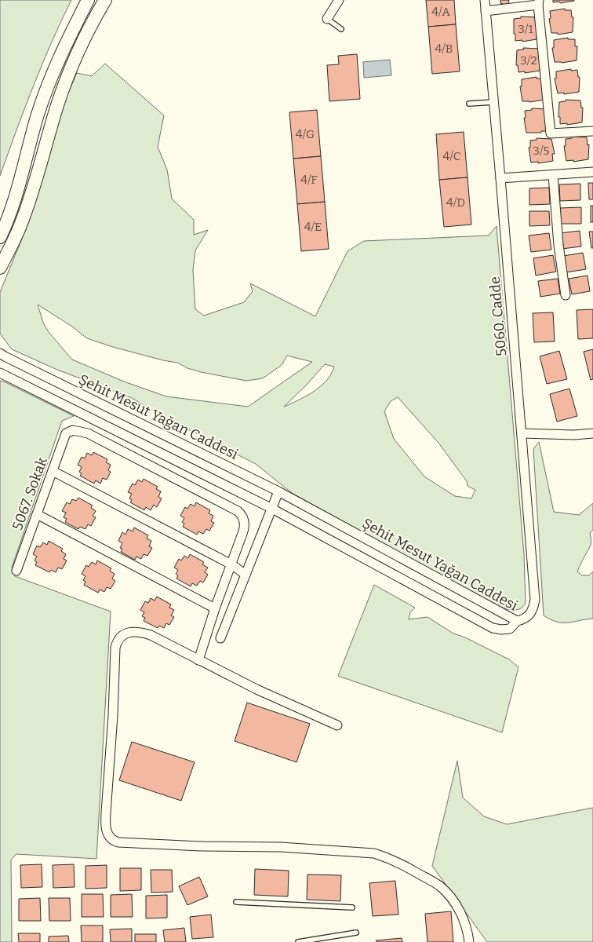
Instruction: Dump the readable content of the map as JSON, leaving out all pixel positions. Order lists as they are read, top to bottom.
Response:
{
  "streets": {
    "street": ["5060. Cadde", "Şehit Mesut Yağan Caddesi", "5067. Sokak"]
  },
  "crossings": [
    ["5060. Cadde", "Şehit Mesut Yağan Caddesi"]
  ],
  "house_numbers": [
    "4/A",
    "3/1",
    "4/B",
    "3/2",
    "4/G",
    "3/5",
    "4/C",
    "4/F",
    "4/D",
    "4/E"
  ]
}
